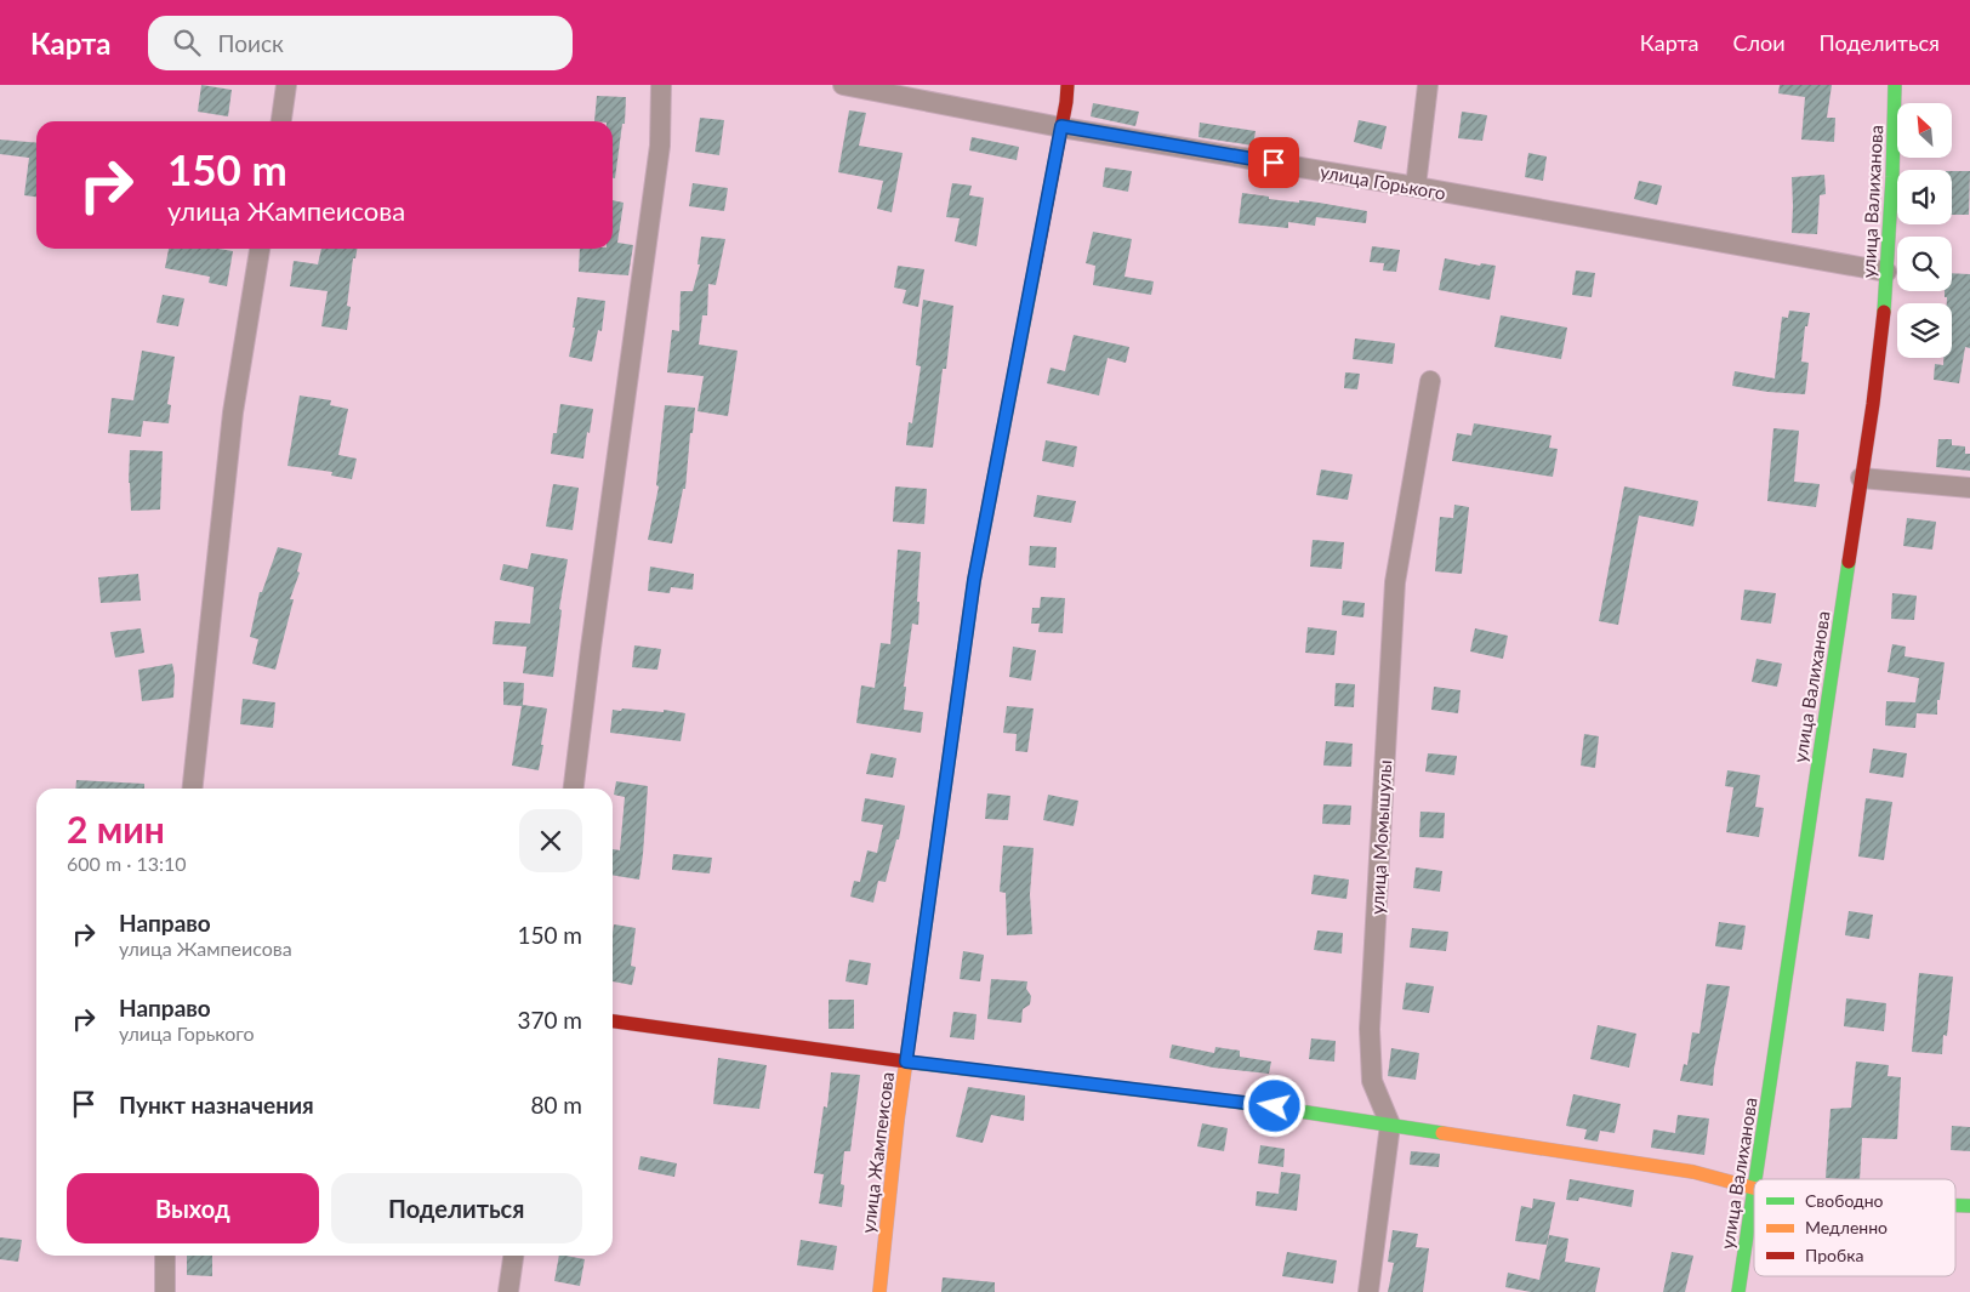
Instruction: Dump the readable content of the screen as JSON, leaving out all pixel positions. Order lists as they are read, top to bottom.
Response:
{
  "streets": {
    "street": [
      "улица Горького",
      "улица Валиханова",
      "улица Момышулы",
      "улица Жампеисова"
    ]
  },
  "crossings": [
    ["улица Горького", "улица Валиханова"],
    ["улица Горького", "улица Жампеисова"]
  ],
  "legend": ["Свободно", "Медленно", "Пробка"],
  "north": "top left",
  "page": {
    "header": "Карта",
    "search": "Поиск",
    "nav": ["Карта", "Слои", "Поделиться"],
    "turn": ["150 m", "улица Жампеисова"],
    "heading": ["2 мин", "600 m · 13:10"],
    "list": [
      {
        "name": "Направо",
        "note": "улица Жампеисова",
        "value": "150 m"
      },
      {
        "name": "Направо",
        "note": "улица Горького",
        "value": "370 m"
      },
      {
        "name": "Пункт назначения",
        "value": "80 m"
      }
    ],
    "buttons": ["Выход", "Поделиться"]
  }
}
